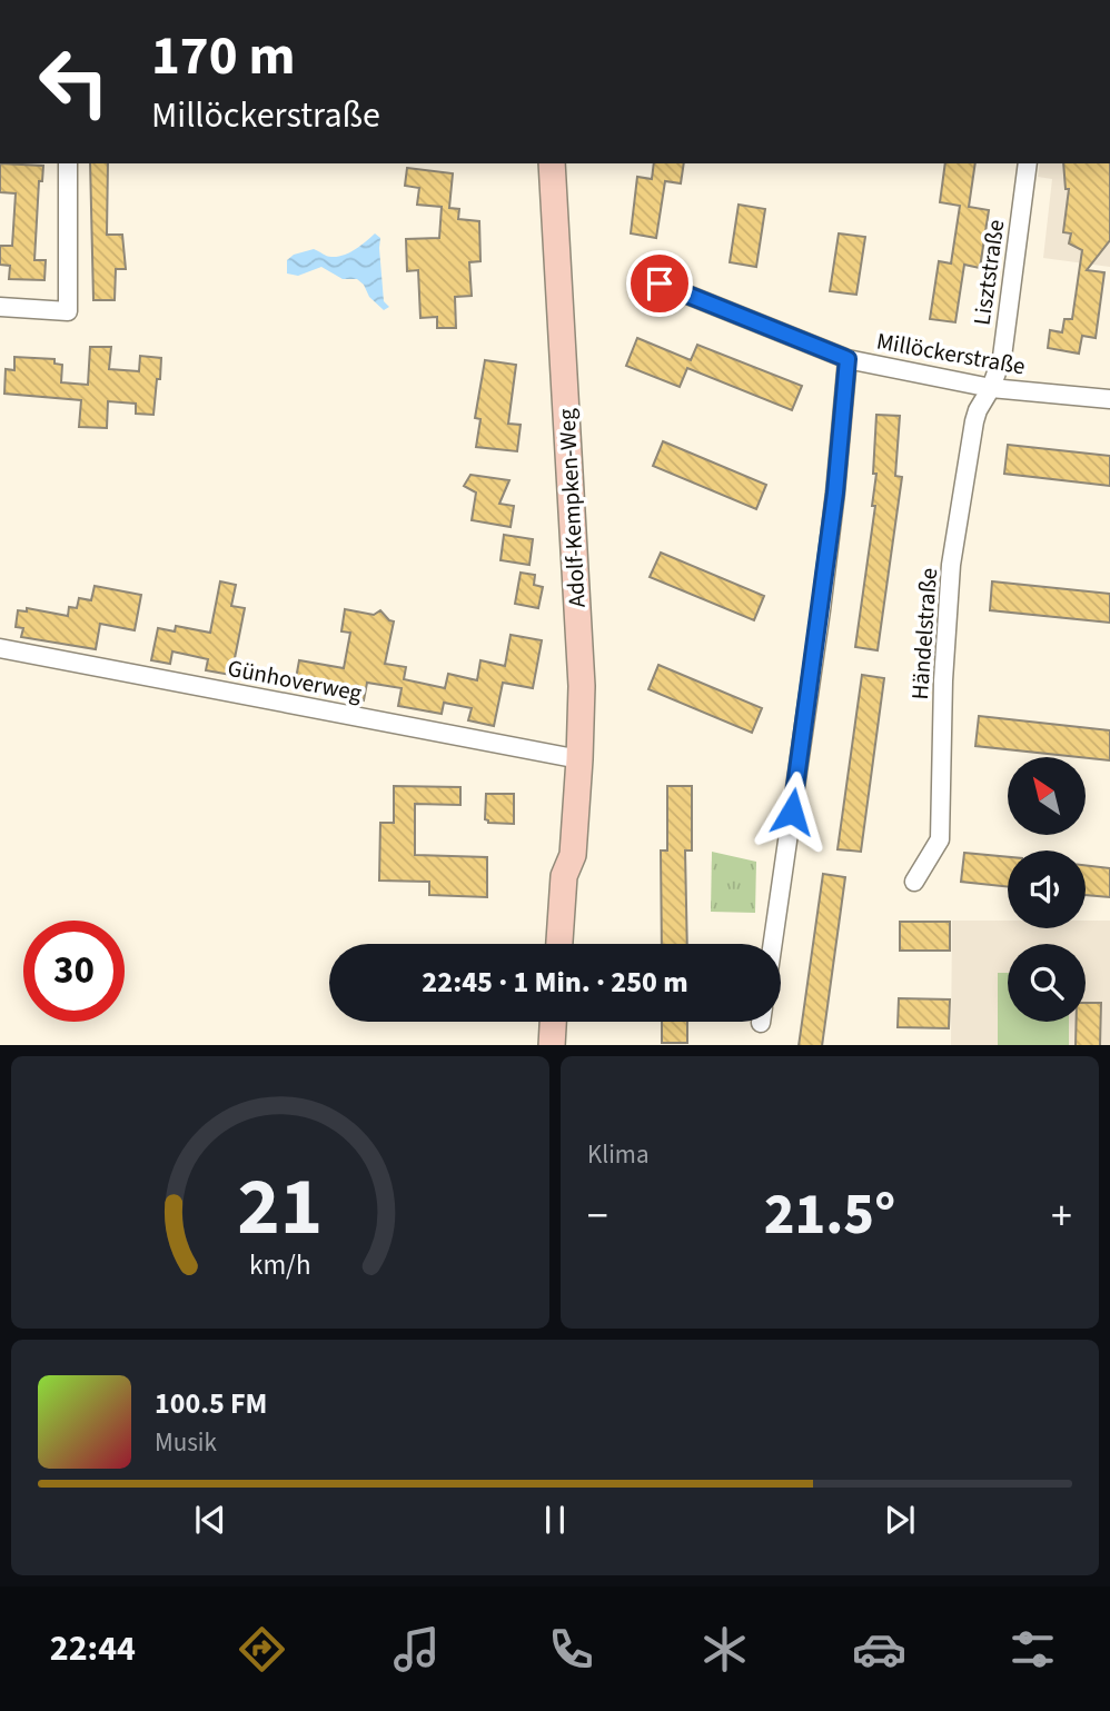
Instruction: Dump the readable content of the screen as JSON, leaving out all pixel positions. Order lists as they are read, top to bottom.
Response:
{
  "streets": {
    "main road": ["Adolf-Kempken-Weg"],
    "street": [
      "Lisztstraße",
      "Millöckerstraße",
      "Händelstraße",
      "Günhoverweg"
    ]
  },
  "crossings": [
    ["Lisztstraße", "Millöckerstraße"],
    ["Lisztstraße", "Händelstraße"],
    ["Millöckerstraße", "Händelstraße"],
    ["Adolf-Kempken-Weg", "Günhoverweg"]
  ],
  "north": "top left",
  "page": {
    "turn": ["170 m", "Millöckerstraße"],
    "limit": "30",
    "trip": "22:45 · 1 Min. · 250 m",
    "tile": "Klima",
    "heat": ["−", "21.5°", "+"],
    "song": ["100.5 FM", "Musik"],
    "tabs": "22:44",
    "gauge": ["21", "km/h"]
  }
}
